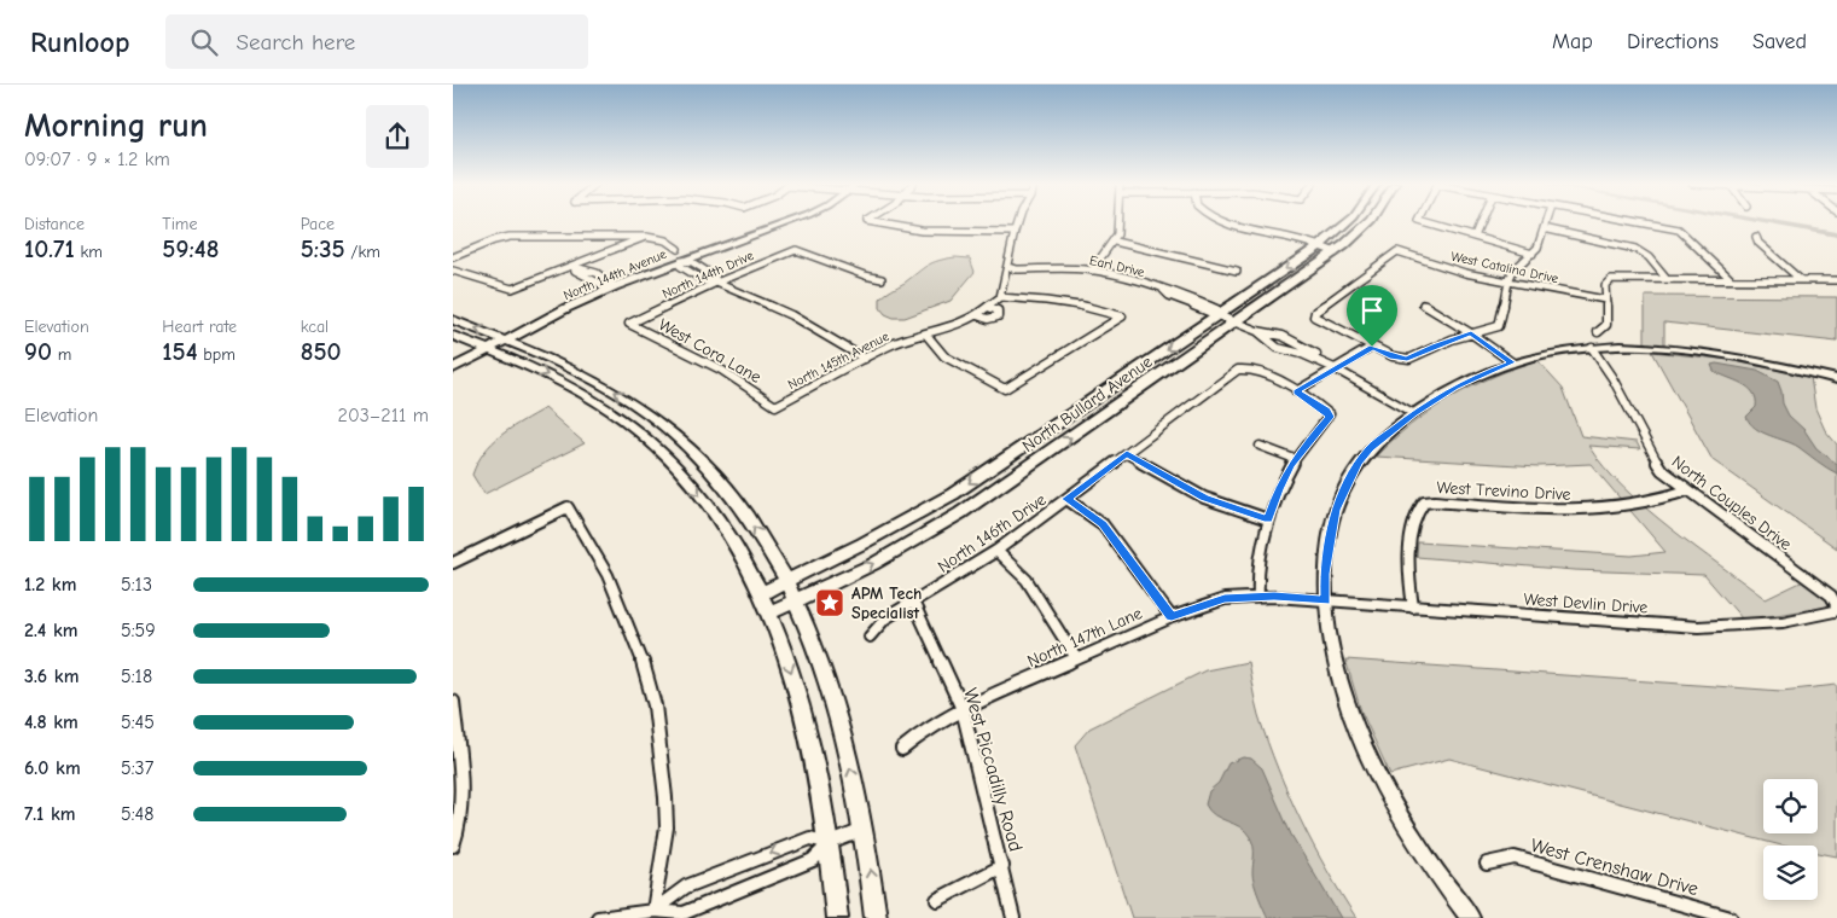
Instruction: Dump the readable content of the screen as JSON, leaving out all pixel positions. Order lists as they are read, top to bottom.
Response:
{
  "streets": {
    "main road": ["North 144th Avenue", "North Bullard Avenue"],
    "street": [
      "Earl Drive",
      "West Catalina Drive",
      "North 144th Drive",
      "West Cora Lane",
      "North 145th Avenue",
      "West Trevino Drive",
      "North Couples Drive",
      "North 146th Drive",
      "West Devlin Drive",
      "North 147th Lane",
      "West Piccadilly Road",
      "West Crenshaw Drive"
    ]
  },
  "crossings": [
    ["Earl Drive", "North Bullard Avenue"],
    ["North 144th Drive", "West Cora Lane"],
    ["West Cora Lane", "North 145th Avenue"],
    ["West Trevino Drive", "North Couples Drive"],
    ["West Trevino Drive", "West Devlin Drive"],
    ["North Couples Drive", "West Devlin Drive"],
    ["North 146th Drive", "West Piccadilly Road"],
    ["West Devlin Drive", "North 147th Lane"],
    ["North 147th Lane", "West Piccadilly Road"]
  ],
  "places": {
    "place": ["APM Tech Specialist"]
  },
  "page": {
    "header": "Runloop",
    "search": "Search here",
    "nav": ["Map", "Directions", "Saved"],
    "heading": ["Morning run", "09:07 · 9 × 1.2 km"],
    "stats": [
      ["Distance", "10.71 km"],
      ["Time", "59:48"],
      ["Pace", "5:35 /km"],
      ["Elevation", "90 m"],
      ["Heart rate", "154 bpm"],
      ["kcal", "850"]
    ],
    "chart": ["Elevation", "203–211 m"],
    "list": [
      {
        "name": "1.2 km",
        "note": "5:13"
      },
      {
        "name": "2.4 km",
        "note": "5:59"
      },
      {
        "name": "3.6 km",
        "note": "5:18"
      },
      {
        "name": "4.8 km",
        "note": "5:45"
      },
      {
        "name": "6.0 km",
        "note": "5:37"
      },
      {
        "name": "7.1 km",
        "note": "5:48"
      }
    ]
  }
}
